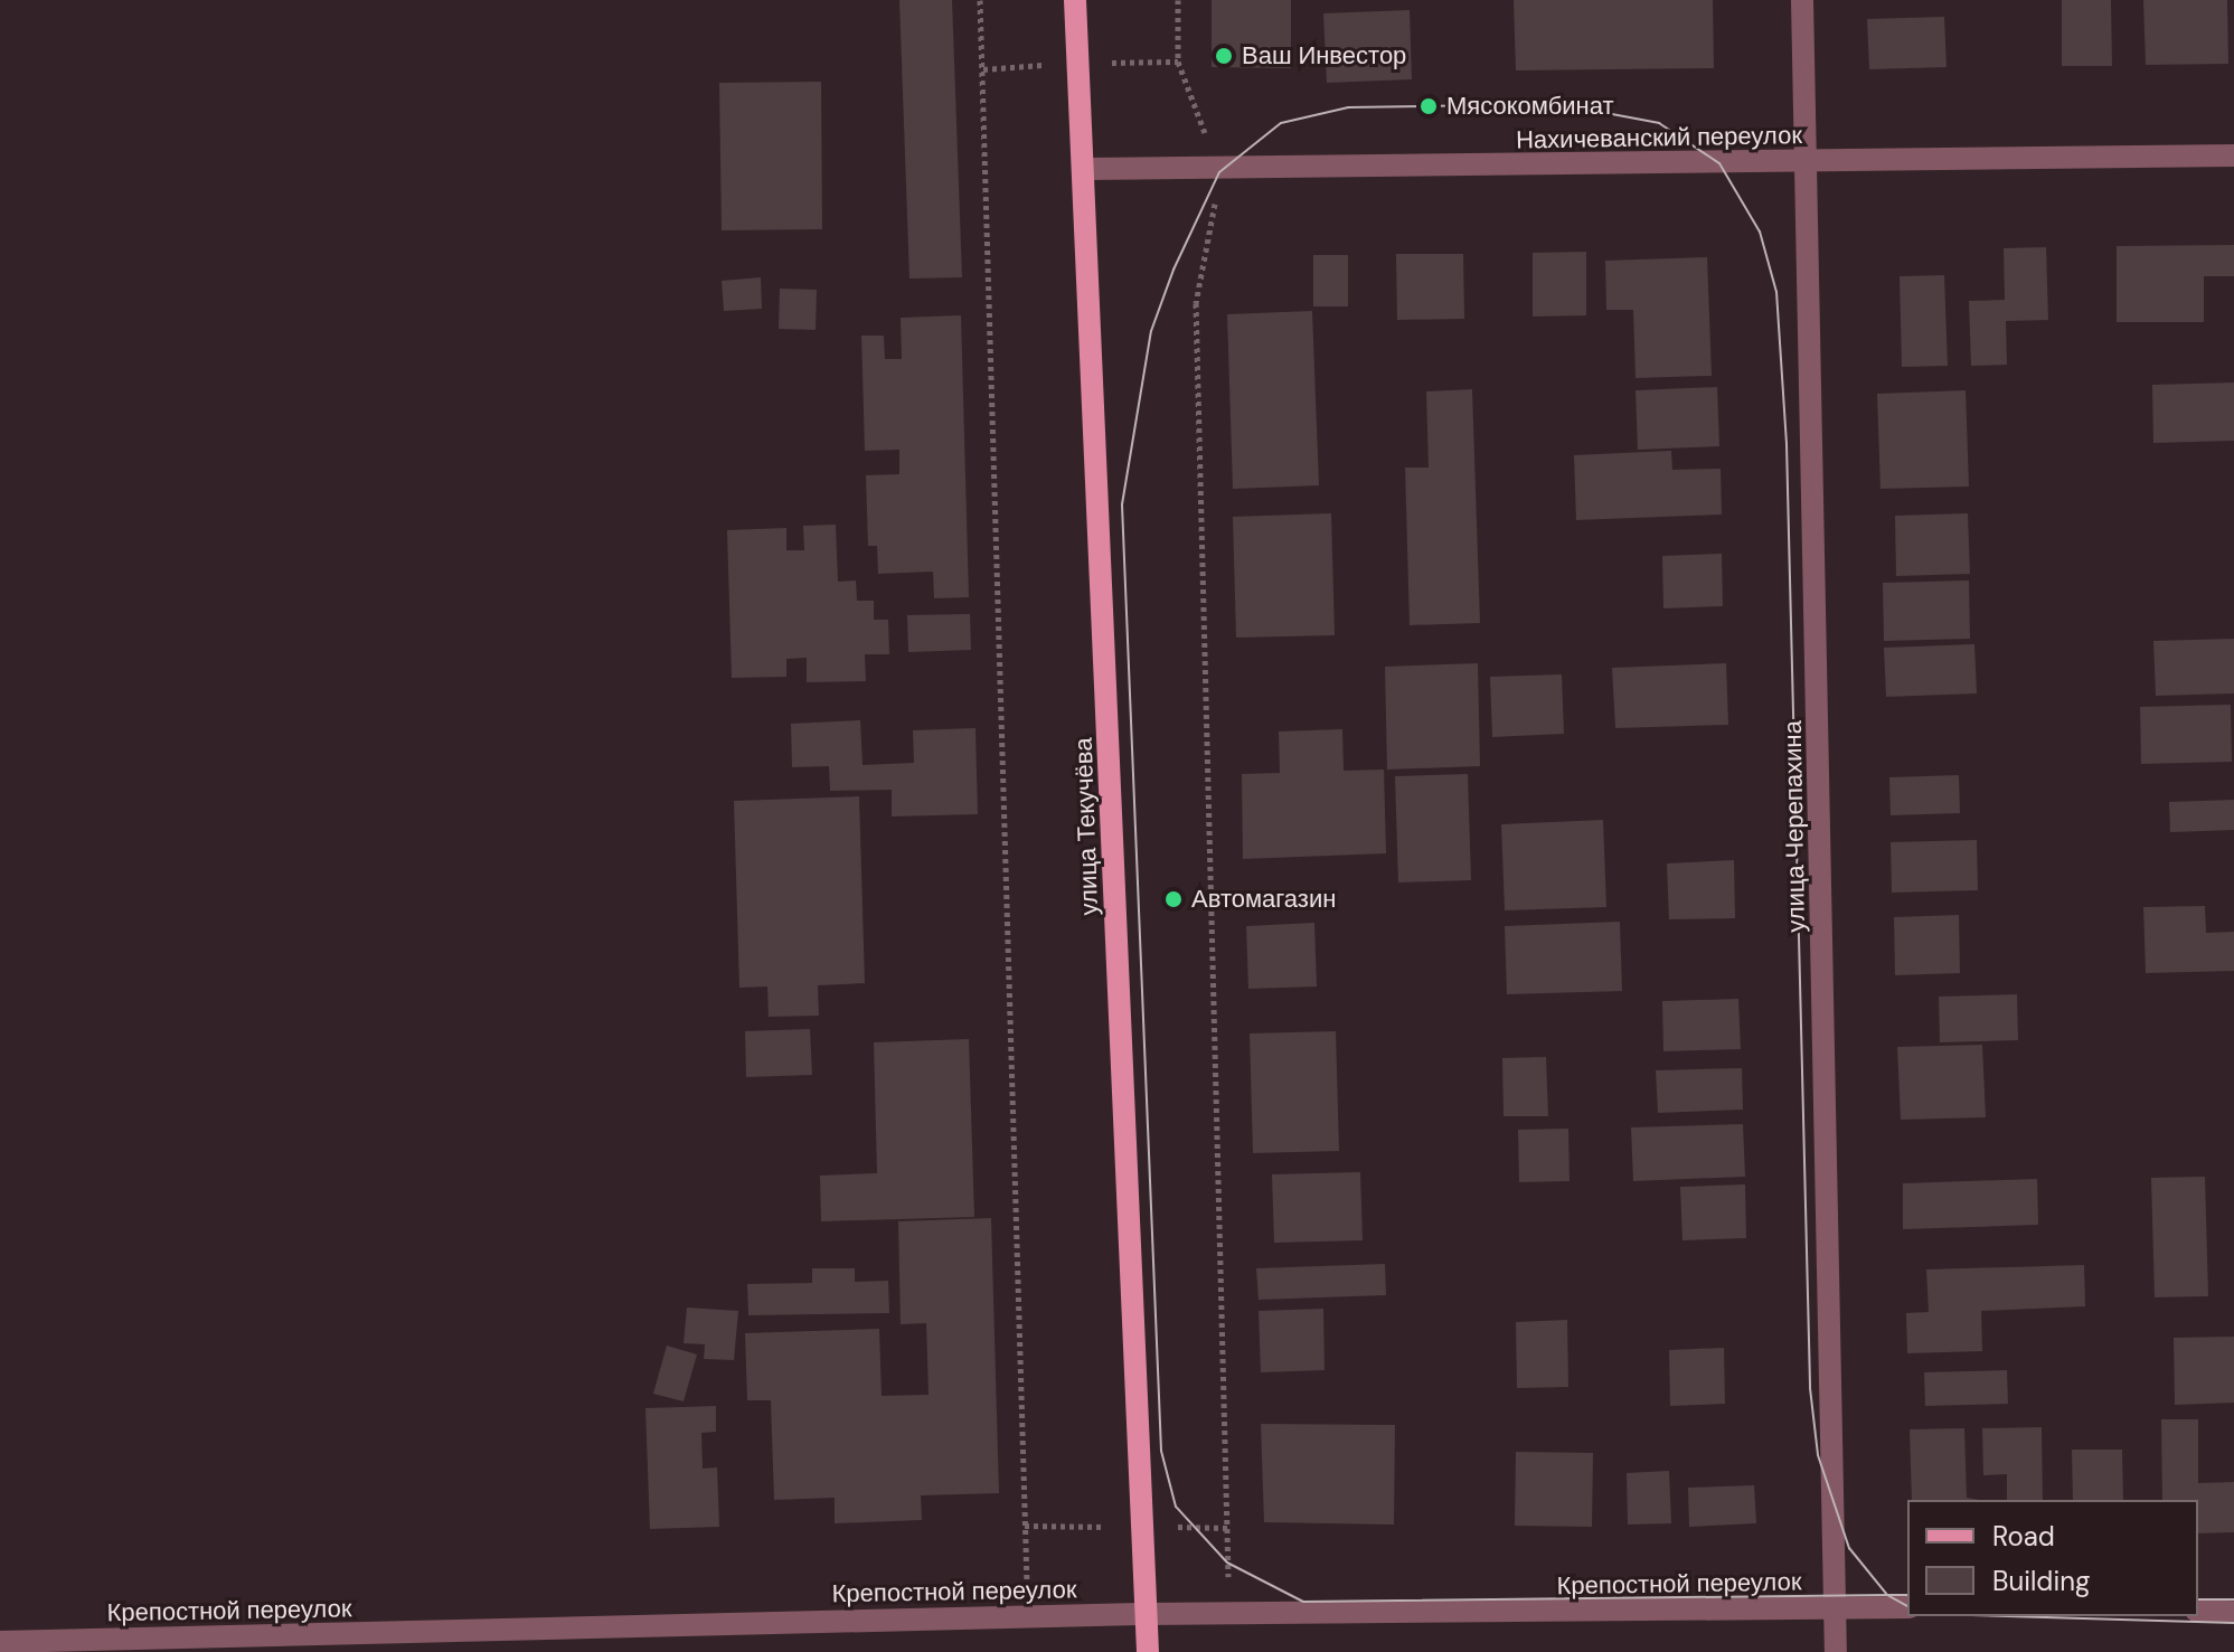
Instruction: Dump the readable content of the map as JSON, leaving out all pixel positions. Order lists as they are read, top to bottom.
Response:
{
  "streets": {
    "main road": ["улица Текучёва"],
    "street": ["Нахичеванский переулок", "улица Черепахина", "Крепостной переулок"]
  },
  "crossings": [
    ["Нахичеванский переулок", "улица Текучёва"],
    ["Нахичеванский переулок", "улица Черепахина"],
    ["улица Текучёва", "Крепостной переулок"],
    ["улица Черепахина", "Крепостной переулок"]
  ],
  "places": ["Ваш Инвестор", "Мясокомбинат", "Автомагазин"],
  "legend": ["Road", "Building"]
}
